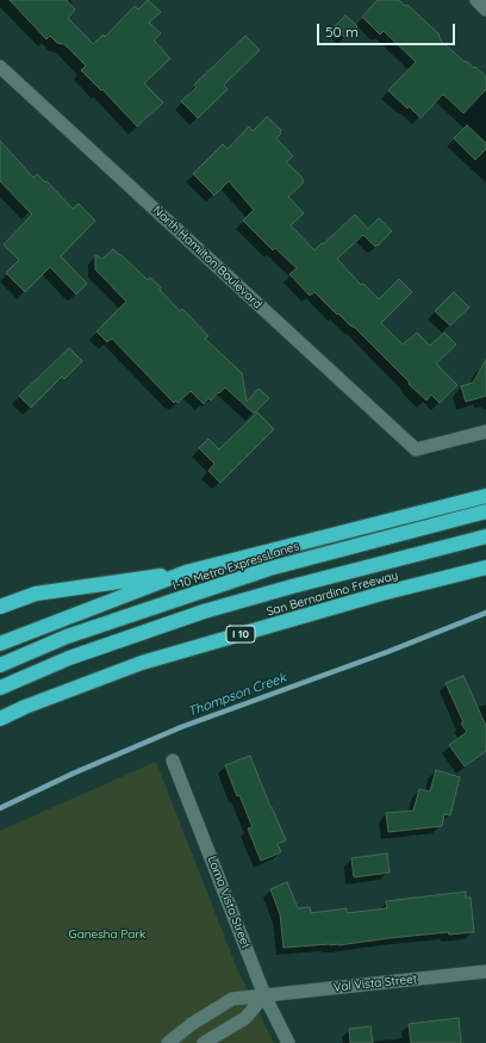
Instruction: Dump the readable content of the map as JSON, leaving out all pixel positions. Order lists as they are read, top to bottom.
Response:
{
  "streets": {
    "highway": ["I-10 Metro ExpressLanes", "San Bernardino Freeway", "I 10"],
    "street": ["North Hamilton Boulevard", "Loma Vista Street", "Val Vista Street"]
  },
  "crossings": [
    ["Loma Vista Street", "Val Vista Street"]
  ],
  "water": ["Thompson Creek"],
  "parks": ["Ganesha Park"],
  "scale_bar": "50 m"
}
